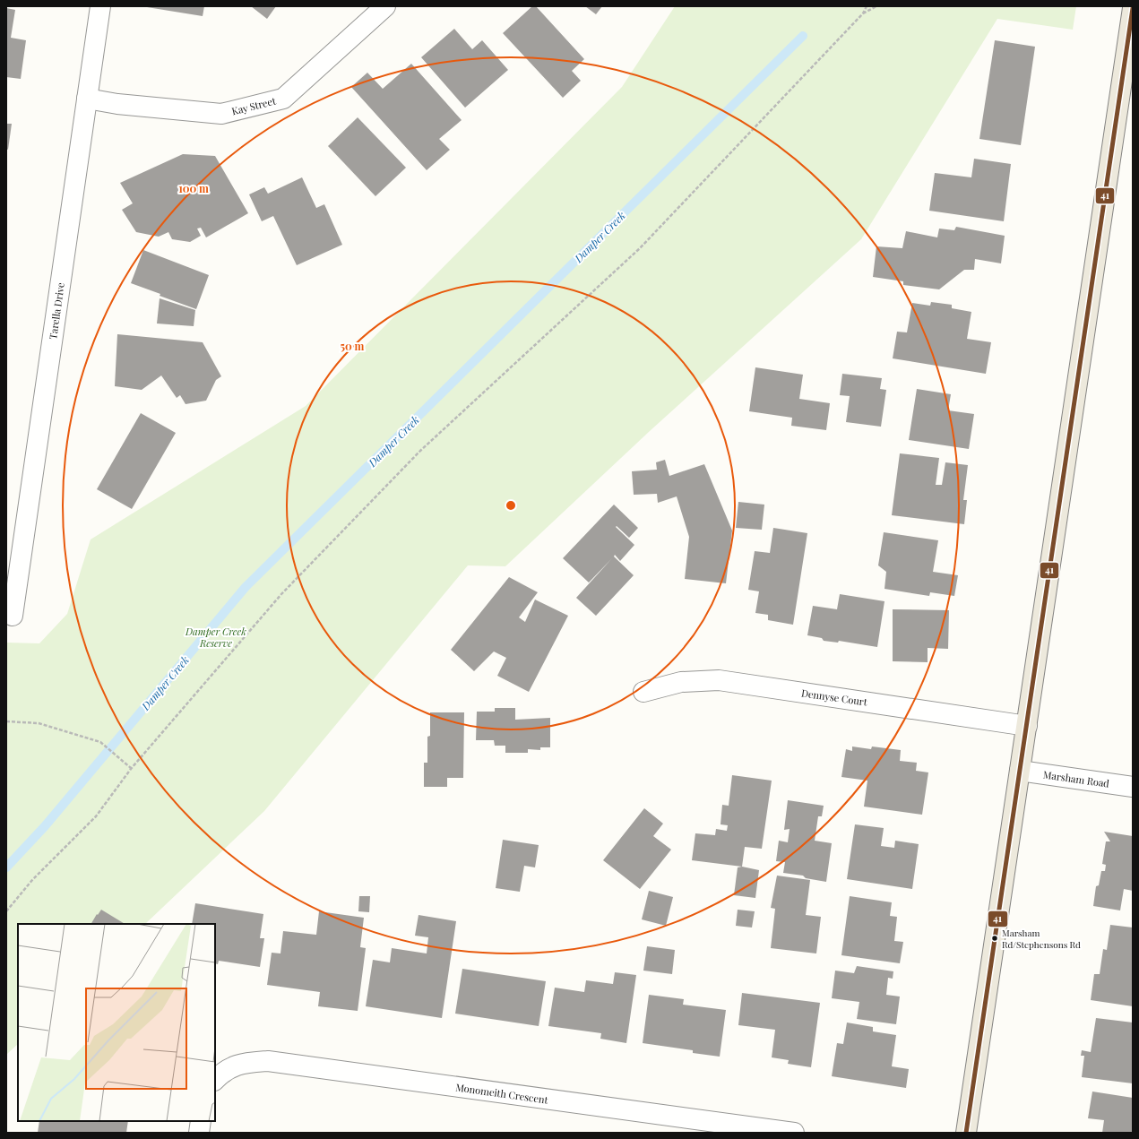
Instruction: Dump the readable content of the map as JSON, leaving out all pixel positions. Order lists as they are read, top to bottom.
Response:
{
  "streets": {
    "street": [
      "Kay Street",
      "Tarella Drive",
      "Dennyse Court",
      "Marsham Road",
      "Monomeith Crescent"
    ]
  },
  "crossings": [
    ["Kay Street", "Tarella Drive"]
  ],
  "water": ["Damper Creek"],
  "parks": ["Damper Creek Reserve"],
  "places": ["Marsham Rd/Stephensons Rd"],
  "lines": ["transit line 41"],
  "rings": ["100 m", "50 m"]
}
